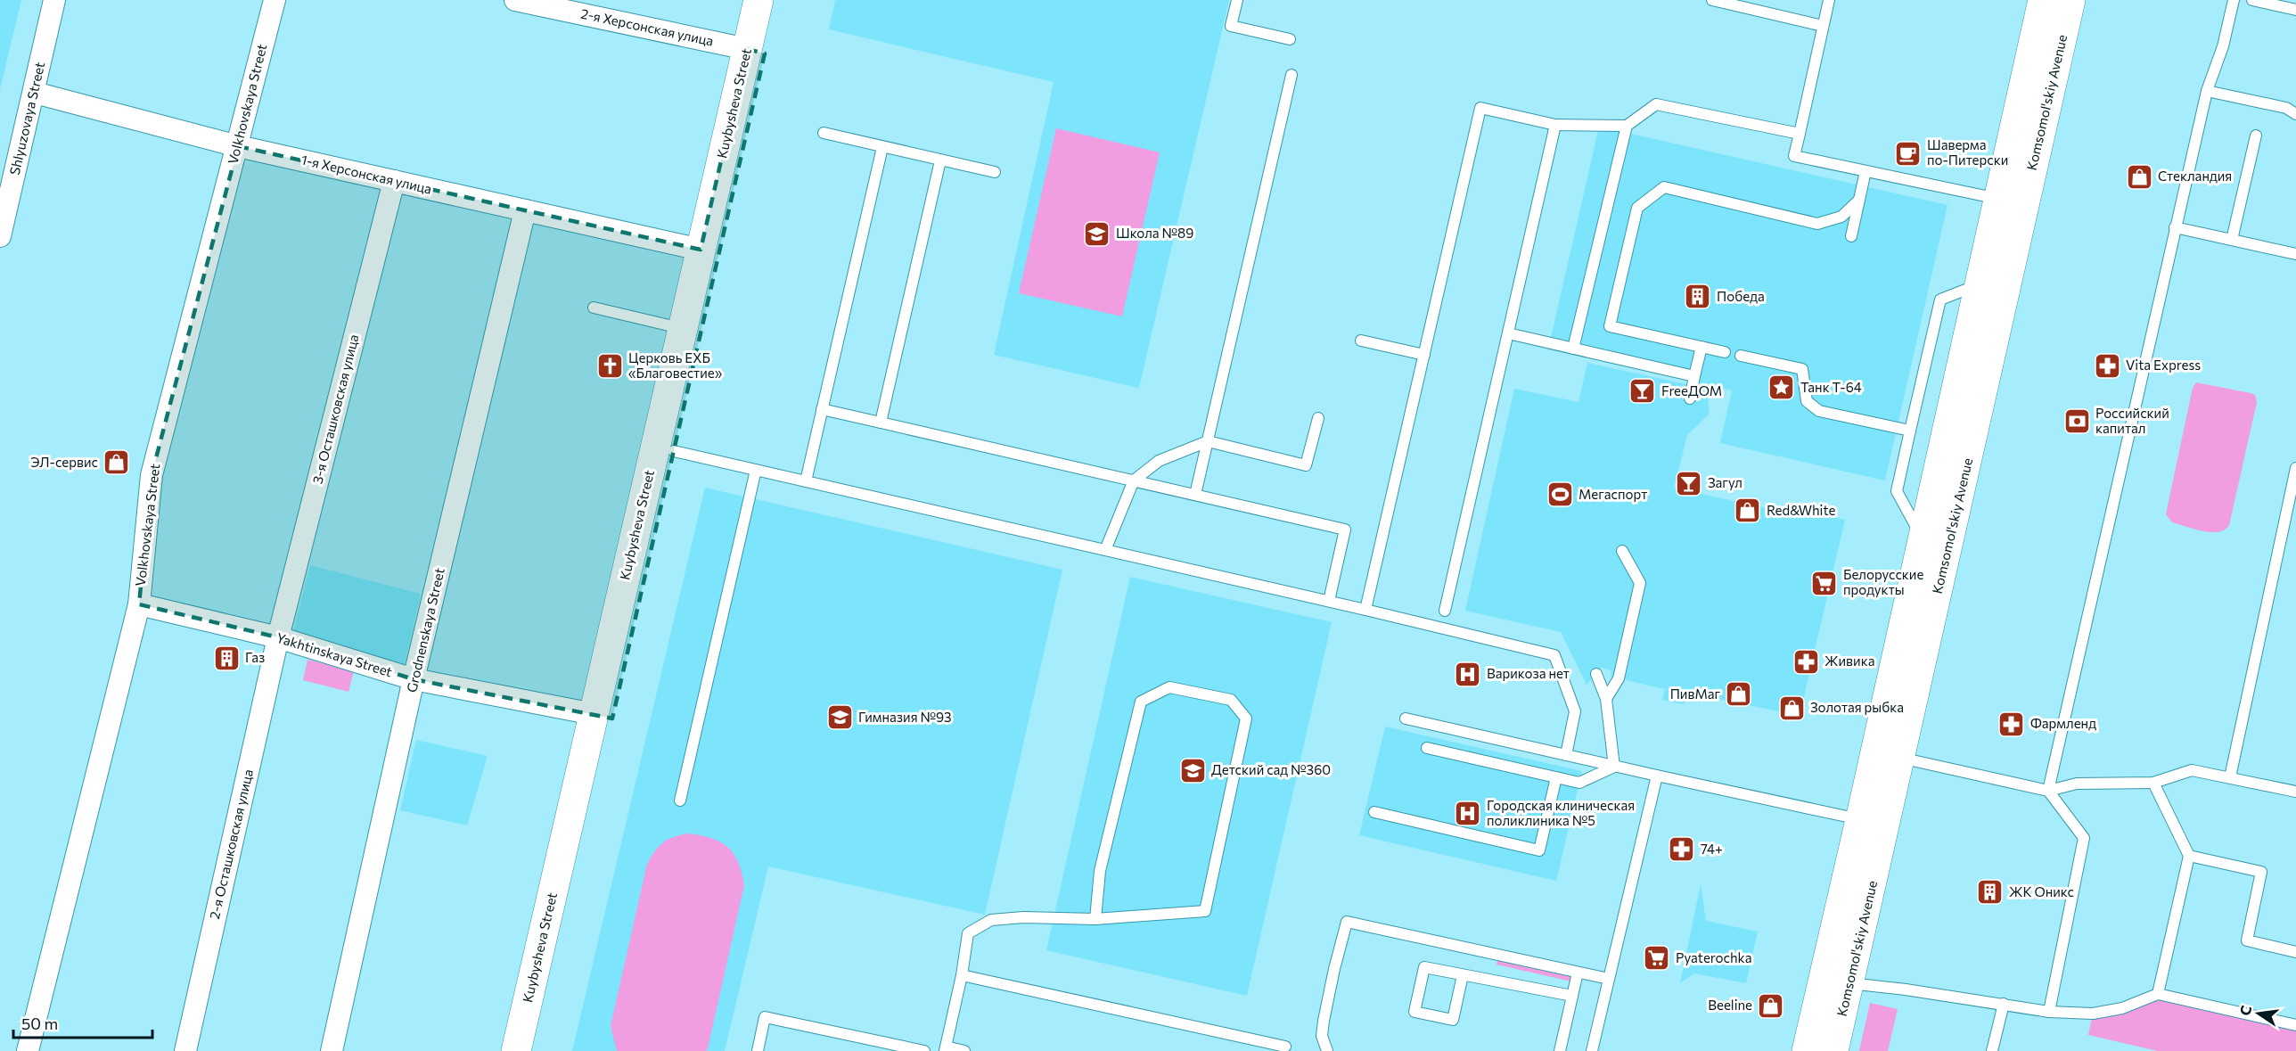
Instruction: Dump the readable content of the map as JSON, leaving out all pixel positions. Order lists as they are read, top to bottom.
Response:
{
  "streets": {
    "main road": ["Komsomol'skiy Avenue", "Kuybysheva Street"],
    "street": [
      "2-я Херсонская улица",
      "Volkhovskaya Street",
      "Shlyuzovaya Street",
      "1-я Херсонская улица",
      "3-я Осташковская улица",
      "Grodnenskaya Street",
      "Yakhtinskaya Street",
      "2-я Осташковская улица"
    ]
  },
  "crossings": [
    ["2-я Херсонская улица", "Kuybysheva Street"],
    ["Kuybysheva Street", "1-я Херсонская улица"],
    ["Kuybysheva Street", "Yakhtinskaya Street"],
    ["Volkhovskaya Street", "1-я Херсонская улица"],
    ["Volkhovskaya Street", "Yakhtinskaya Street"],
    ["Shlyuzovaya Street", "1-я Херсонская улица"],
    ["1-я Херсонская улица", "3-я Осташковская улица"],
    ["1-я Херсонская улица", "Grodnenskaya Street"],
    ["3-я Осташковская улица", "Yakhtinskaya Street"],
    ["3-я Осташковская улица", "2-я Осташковская улица"],
    ["Grodnenskaya Street", "Yakhtinskaya Street"],
    ["Yakhtinskaya Street", "2-я Осташковская улица"]
  ],
  "places": {
    "cafe": ["Шаверма по-Питерски"],
    "shop": [
      "Стекландия",
      "ЭЛ-сервис",
      "Red&White",
      "ПивМаг",
      "Золотая рыбка",
      "Beeline"
    ],
    "school or university": ["Школа №89", "Гимназия №93", "Детский сад №360"],
    "building": ["Победа", "Газ", "ЖК Оникс"],
    "pharmacy": [
      "Vita Express",
      "Живика",
      "Фармленд",
      "74+"
    ],
    "church": ["Церковь ЕХБ «Благовестие»"],
    "place": ["Танк Т-64"],
    "bar": ["FreeДОМ", "Загул"],
    "bank": ["Российский капитал"],
    "sports": ["Мегаспорт"],
    "supermarket": ["Белорусские продукты", "Pyaterochka"],
    "hospital": ["Варикоза нет", "Городская клиническая поликлиника №5"]
  },
  "scale_bar": "50 m",
  "north": "left"
}
